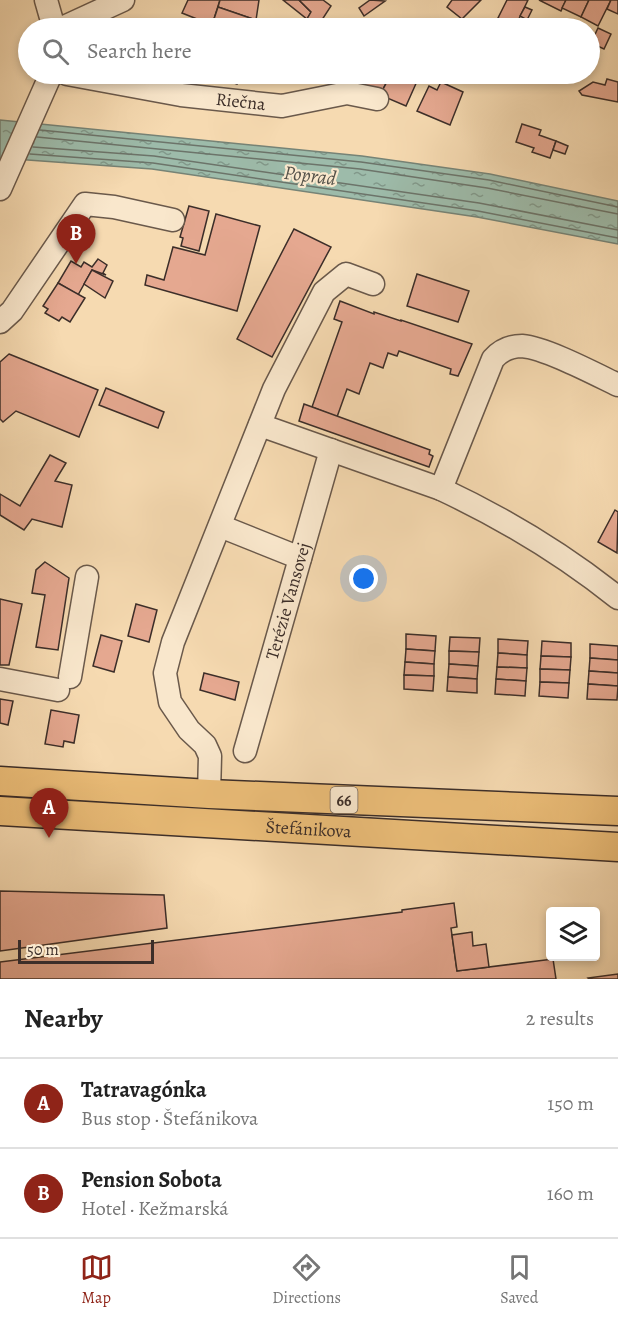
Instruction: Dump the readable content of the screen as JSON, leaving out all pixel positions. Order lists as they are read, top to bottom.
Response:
{
  "streets": {
    "main road": ["66", "Štefánikova"],
    "street": ["Riečna", "Terézie Vansovej"]
  },
  "water": ["Poprad"],
  "scale_bar": "50 m",
  "page": {
    "search": "Search here",
    "pins": ["B", "A"],
    "scale": "50 m",
    "heading": ["Nearby", "2 results"],
    "list": [
      {
        "mark": "A",
        "name": "Tatravagónka",
        "note": "Bus stop · Štefánikova",
        "value": "150 m"
      },
      {
        "mark": "B",
        "name": "Pension Sobota",
        "note": "Hotel · Kežmarská",
        "value": "160 m"
      }
    ],
    "nav": ["Map", "Directions", "Saved"]
  }
}
